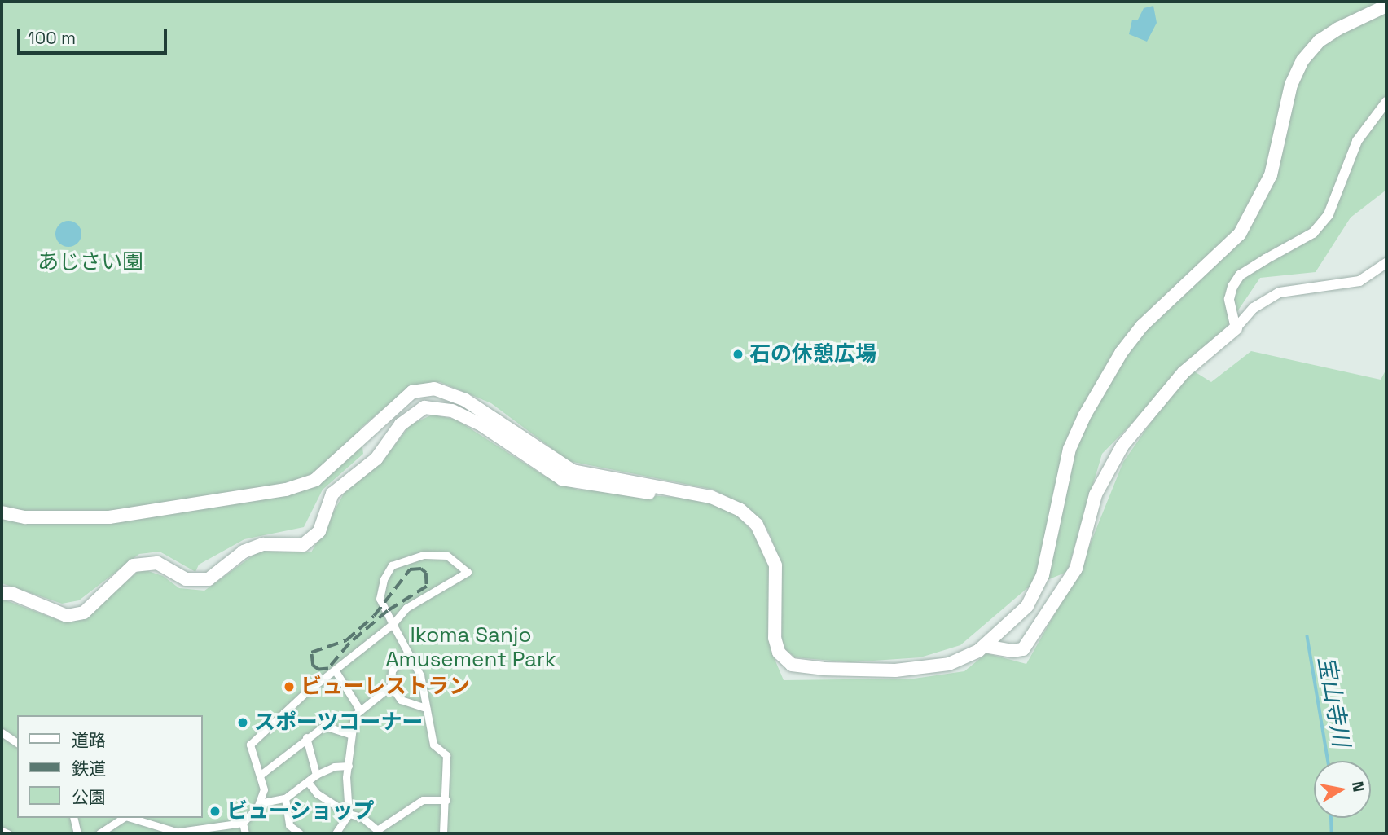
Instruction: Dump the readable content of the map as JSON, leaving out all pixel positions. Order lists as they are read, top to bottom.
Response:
{
  "water": ["宝山寺川"],
  "parks": ["あじさい園", "Ikoma Sanjo Amusement Park"],
  "places": [
    "石の休憩広場",
    "ビューレストラン",
    "スポーツコーナー",
    "ビューショップ"
  ],
  "legend": ["道路", "鉄道", "公園"],
  "scale_bar": "100 m",
  "north": "right"
}
